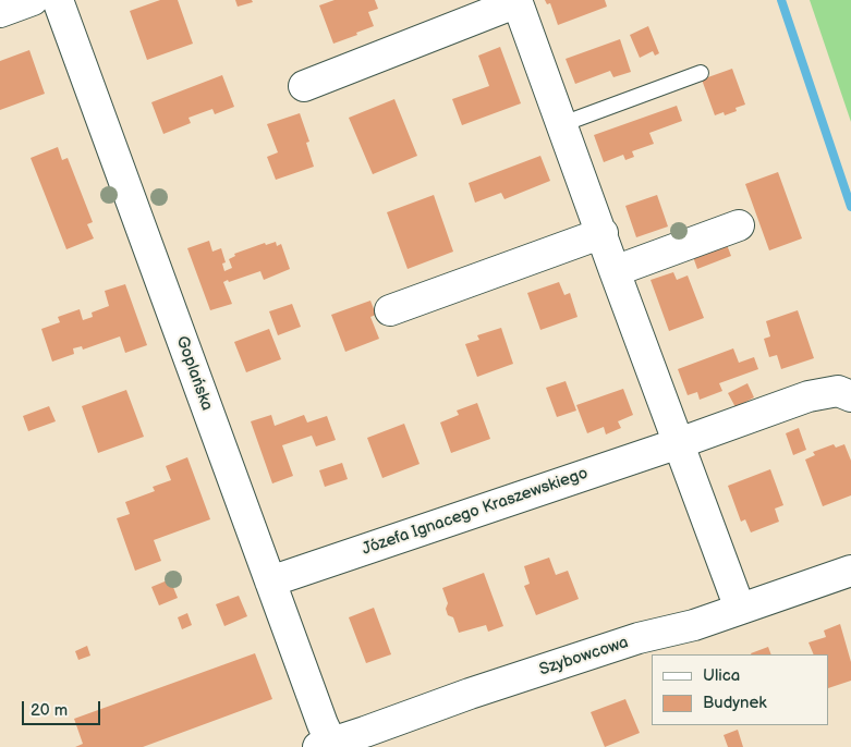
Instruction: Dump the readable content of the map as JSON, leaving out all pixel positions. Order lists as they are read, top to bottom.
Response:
{
  "streets": {
    "street": ["Goplańska", "Józefa Ignacego Kraszewskiego", "Szybowcowa"]
  },
  "crossings": [
    ["Goplańska", "Józefa Ignacego Kraszewskiego"],
    ["Goplańska", "Szybowcowa"]
  ],
  "legend": ["Ulica", "Budynek"],
  "scale_bar": "20 m"
}
